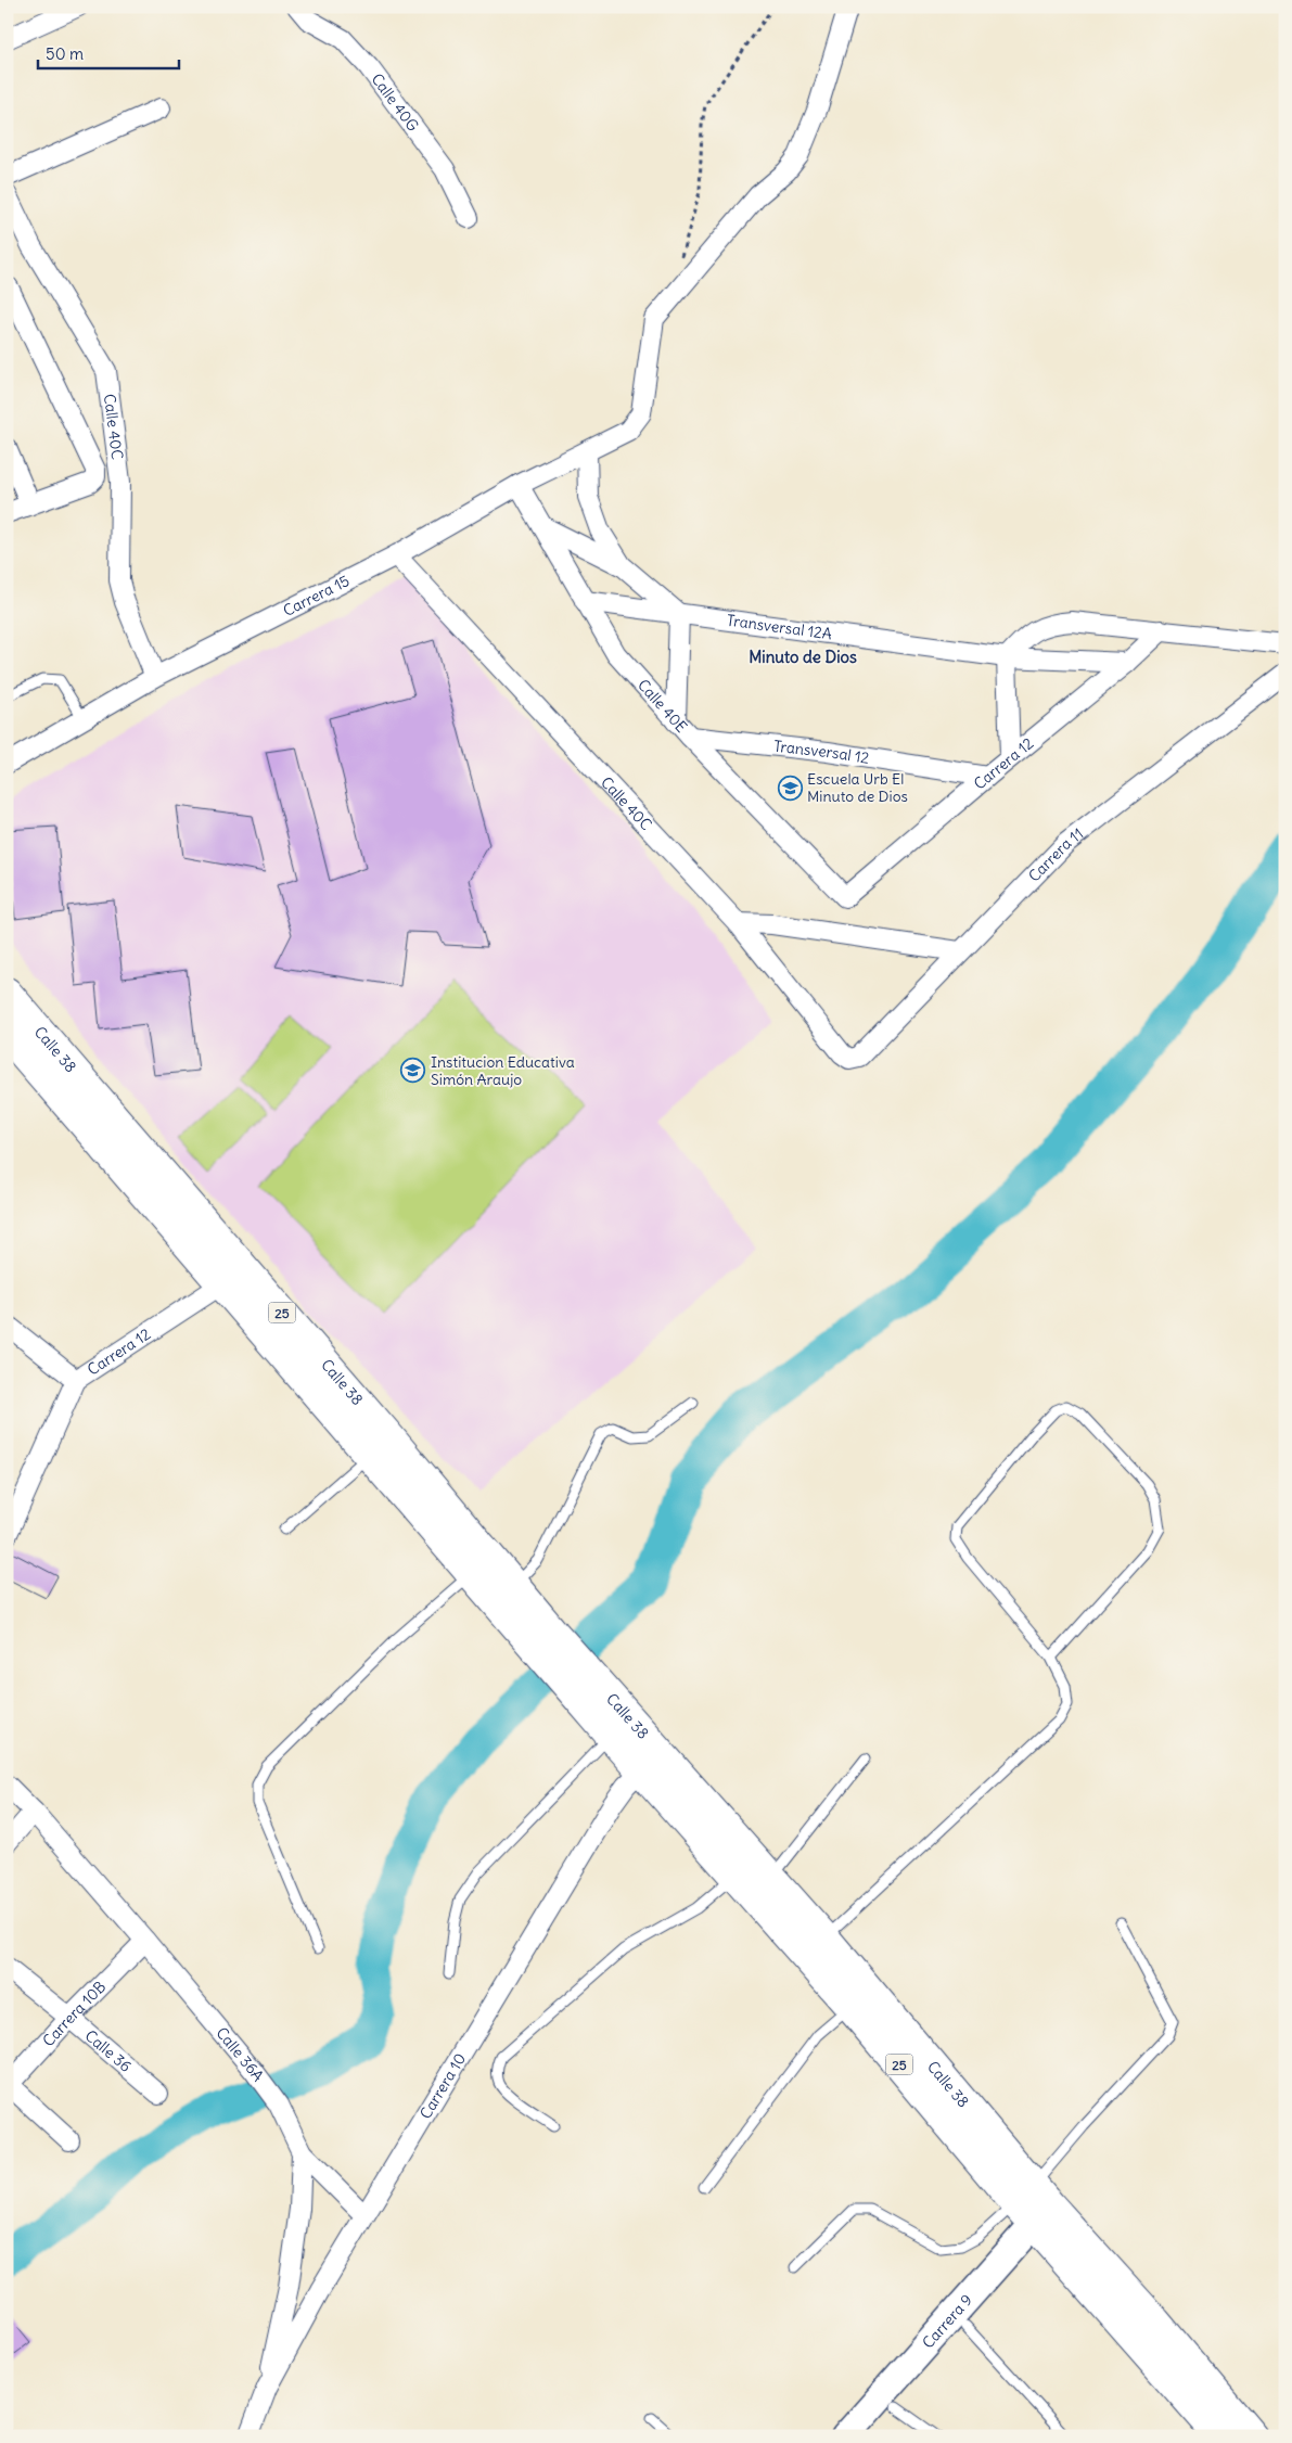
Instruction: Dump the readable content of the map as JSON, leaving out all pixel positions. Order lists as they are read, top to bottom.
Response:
{
  "streets": {
    "highway": ["Calle 38", "25"],
    "street": [
      "Calle 40G",
      "Calle 40C",
      "Carrera 15",
      "Transversal 12A",
      "Calle 40E",
      "Transversal 12",
      "Carrera 12",
      "Carrera 11",
      "Carrera 10B",
      "Calle 36",
      "Calle 36A",
      "Carrera 10",
      "Carrera 9"
    ]
  },
  "crossings": [
    ["Calle 40C", "Carrera 15"],
    ["Calle 40C", "Carrera 11"],
    ["Carrera 15", "Calle 40E"],
    ["Transversal 12A", "Calle 40E"],
    ["Transversal 12A", "Carrera 12"],
    ["Calle 40E", "Transversal 12"],
    ["Calle 40E", "Carrera 12"],
    ["Transversal 12", "Carrera 12"],
    ["Carrera 12", "Calle 38"],
    ["Calle 38", "Carrera 10"],
    ["Calle 38", "Carrera 9"],
    ["Carrera 10B", "Calle 36"],
    ["Carrera 10B", "Calle 36A"],
    ["Calle 36A", "Carrera 10"]
  ],
  "districts": ["Minuto de Dios"],
  "places": {
    "school or university": ["Escuela Urb El Minuto de Dios", "Institucion Educativa Simón Araujo"]
  },
  "scale_bar": "50 m"
}
